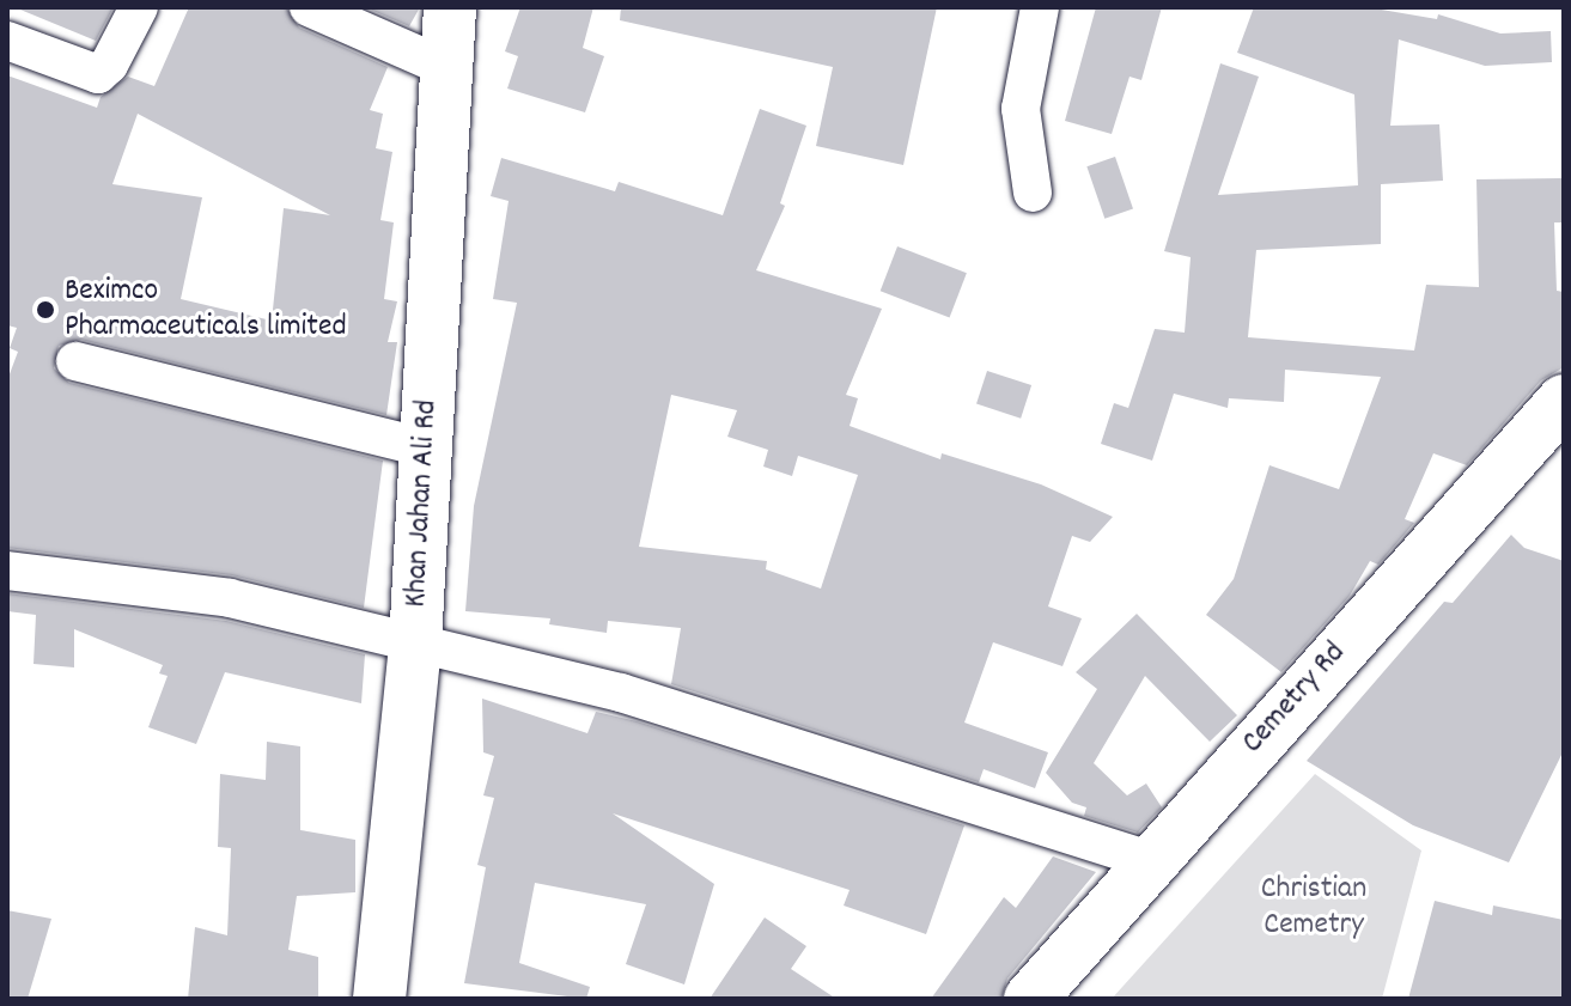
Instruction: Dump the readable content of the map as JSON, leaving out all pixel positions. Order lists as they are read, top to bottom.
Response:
{
  "streets": {
    "main road": ["Khan Jahan Ali Rd", "Cemetry Rd"]
  },
  "parks": ["Christian Cemetry"],
  "places": ["Beximco Pharmaceuticals limited"]
}
